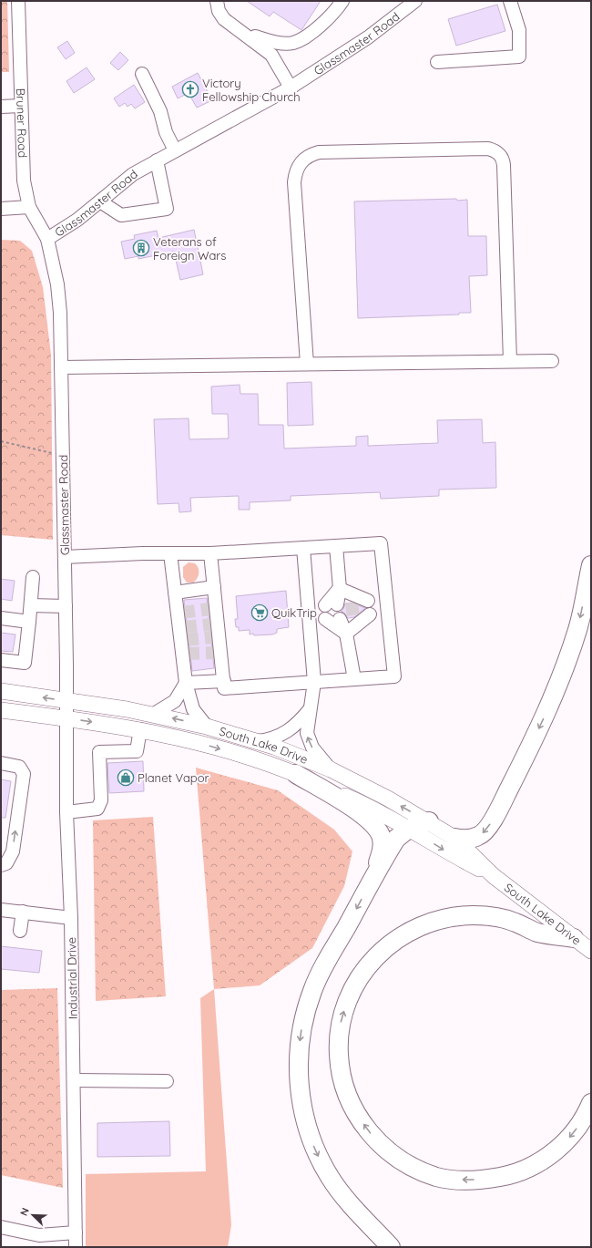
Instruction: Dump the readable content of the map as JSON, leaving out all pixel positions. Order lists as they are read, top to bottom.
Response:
{
  "streets": {
    "main road": ["South Lake Drive"],
    "street": ["Glassmaster Road", "Bruner Road", "Industrial Drive"]
  },
  "crossings": [
    ["Glassmaster Road", "Bruner Road"],
    ["Glassmaster Road", "South Lake Drive"],
    ["Glassmaster Road", "Industrial Drive"],
    ["South Lake Drive", "Industrial Drive"]
  ],
  "places": {
    "church": ["Victory Fellowship Church"],
    "building": ["Veterans of Foreign Wars"],
    "supermarket": ["QuikTrip"],
    "shop": ["Planet Vapor"]
  },
  "north": "top left"
}
